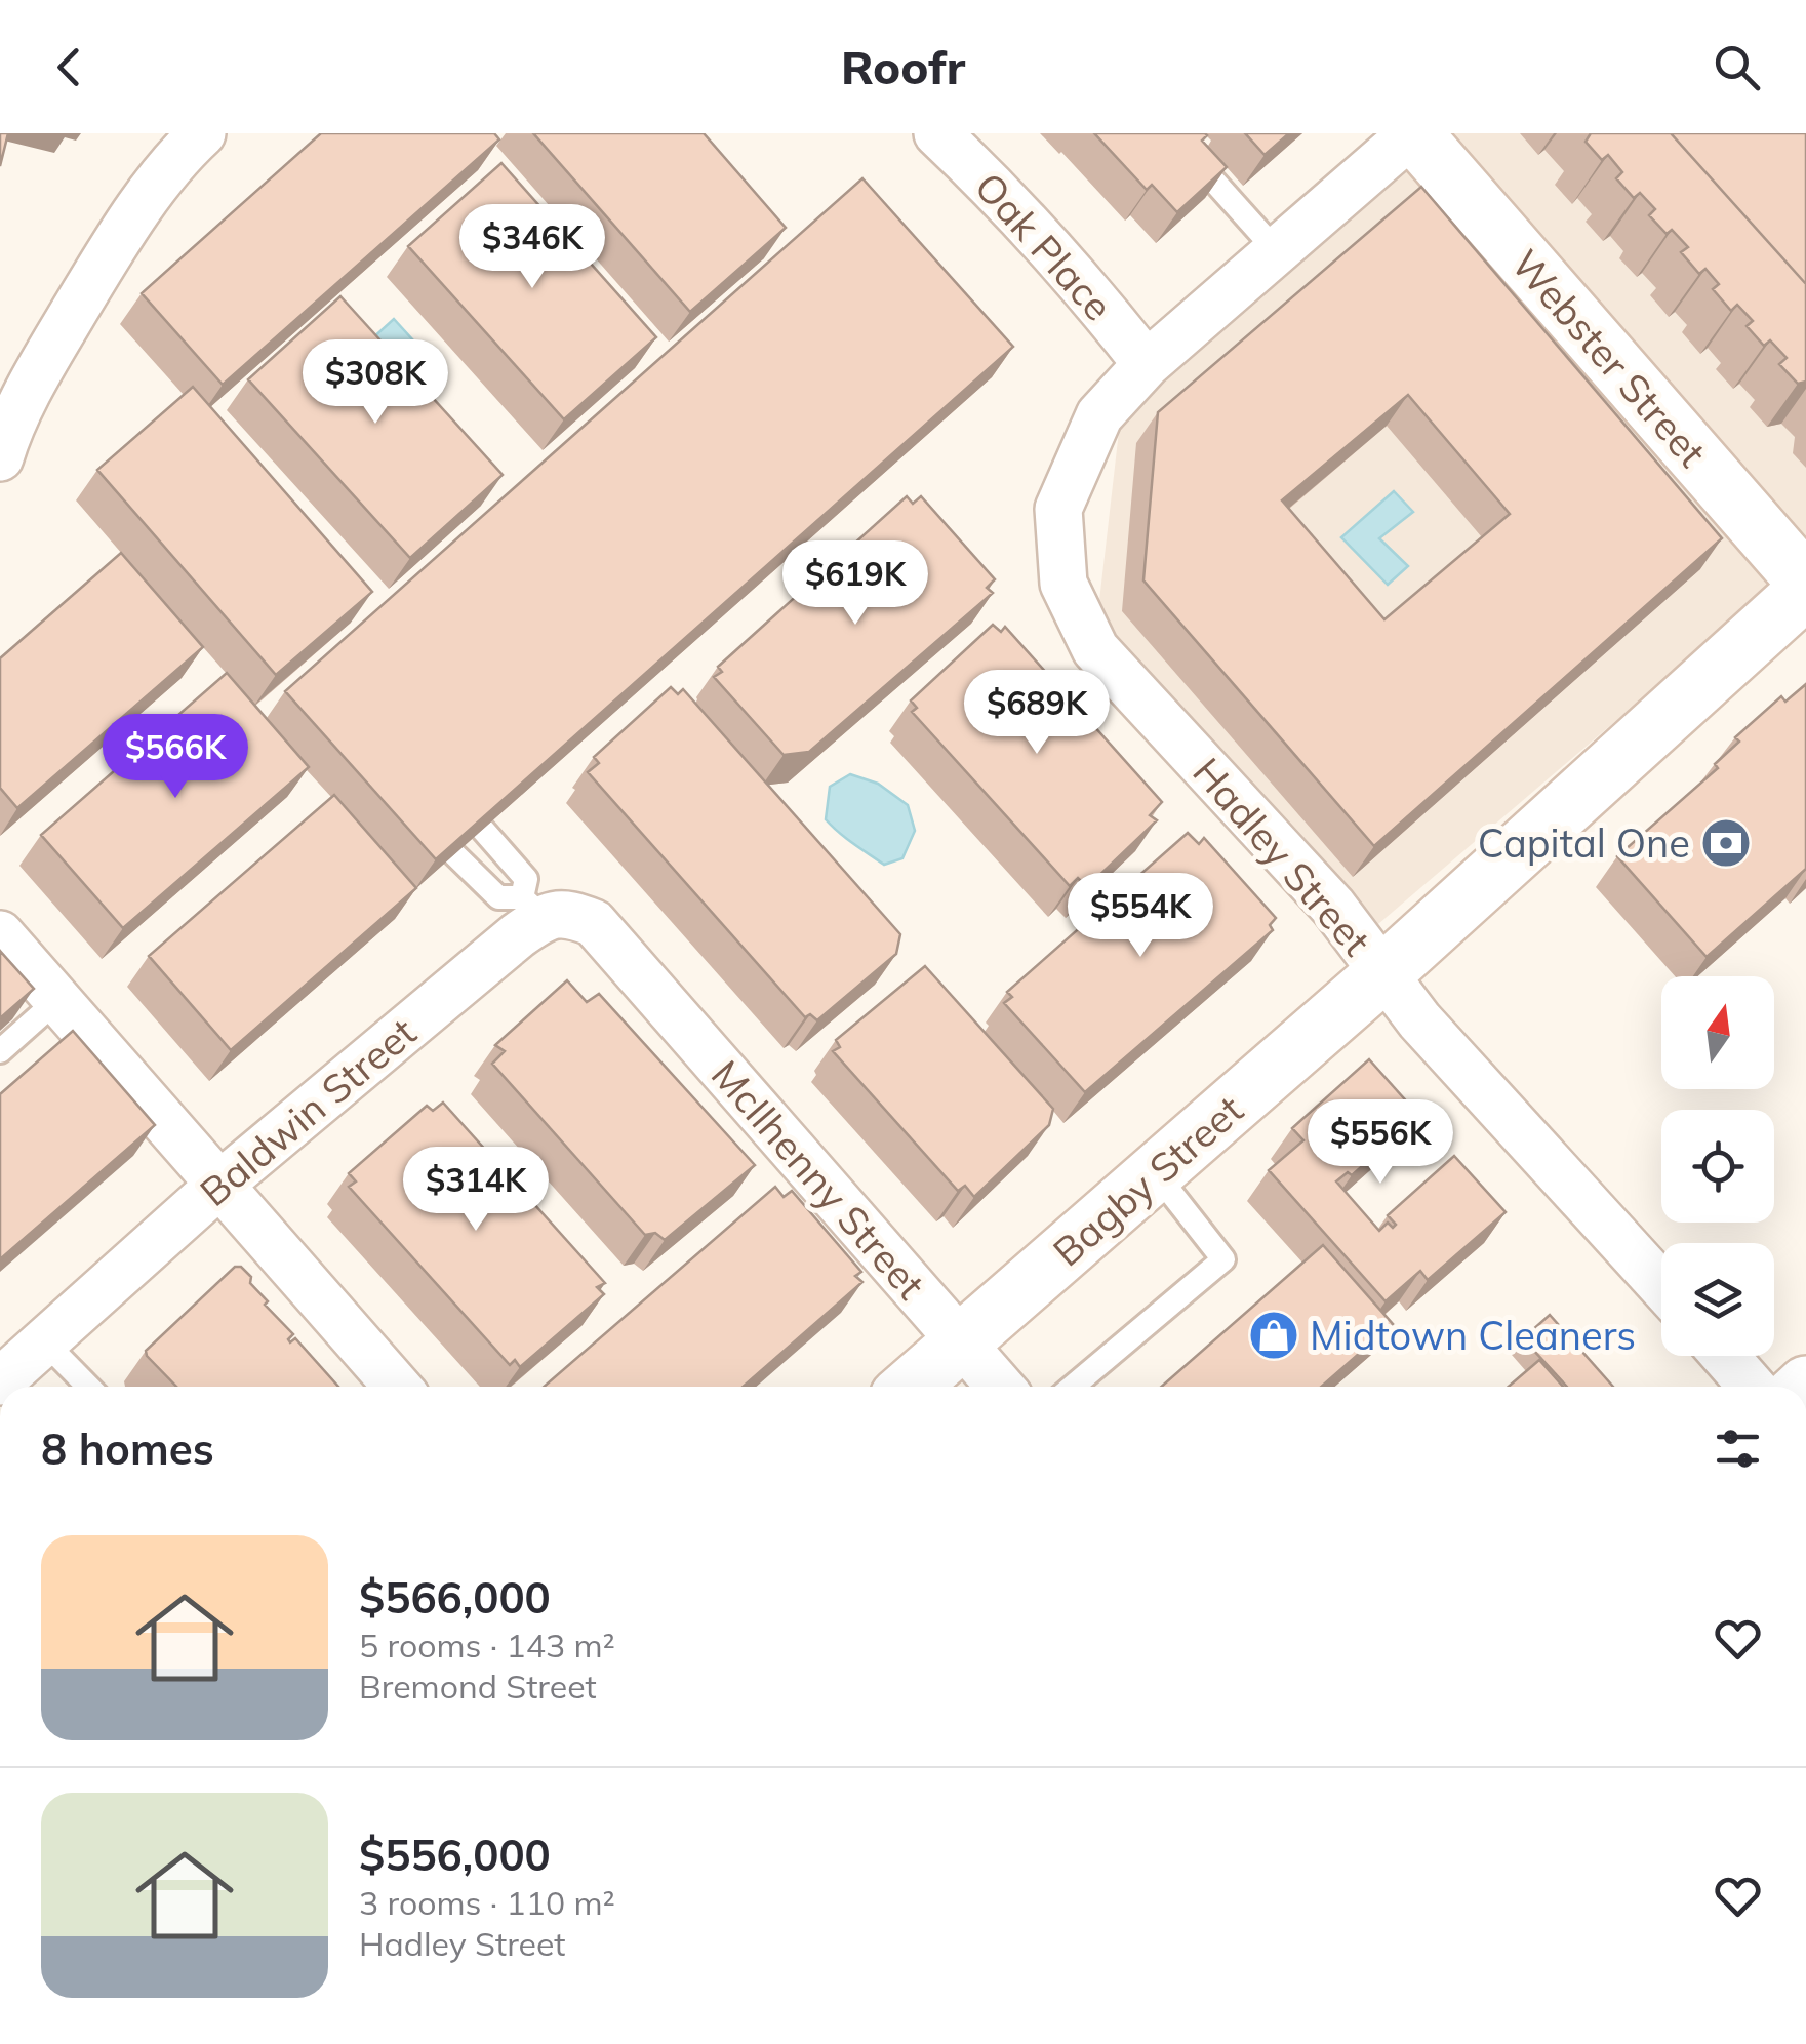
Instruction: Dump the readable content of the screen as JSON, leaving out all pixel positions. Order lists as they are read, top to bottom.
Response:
{
  "streets": {
    "main road": ["Webster Street", "Bagby Street"],
    "street": [
      "Oak Place",
      "Hadley Street",
      "Baldwin Street",
      "McIlhenny Street"
    ]
  },
  "crossings": [
    ["Oak Place", "Hadley Street"],
    ["Webster Street", "Bagby Street"],
    ["Hadley Street", "Bagby Street"],
    ["Baldwin Street", "McIlhenny Street"],
    ["McIlhenny Street", "Bagby Street"]
  ],
  "places": {
    "bank": ["Capital One"],
    "shop": ["Midtown Cleaners"]
  },
  "north": "top",
  "page": {
    "header": "Roofr",
    "price": [
      "$346K",
      "$308K",
      "$619K",
      "$689K",
      "$566K",
      "$554K",
      "$556K",
      "$314K"
    ],
    "heading": "8 homes",
    "list": [
      {
        "name": "$566,000",
        "note": "5 rooms · 143 m² · Bremond Street"
      },
      {
        "name": "$556,000",
        "note": "3 rooms · 110 m² · Hadley Street"
      }
    ]
  }
}
